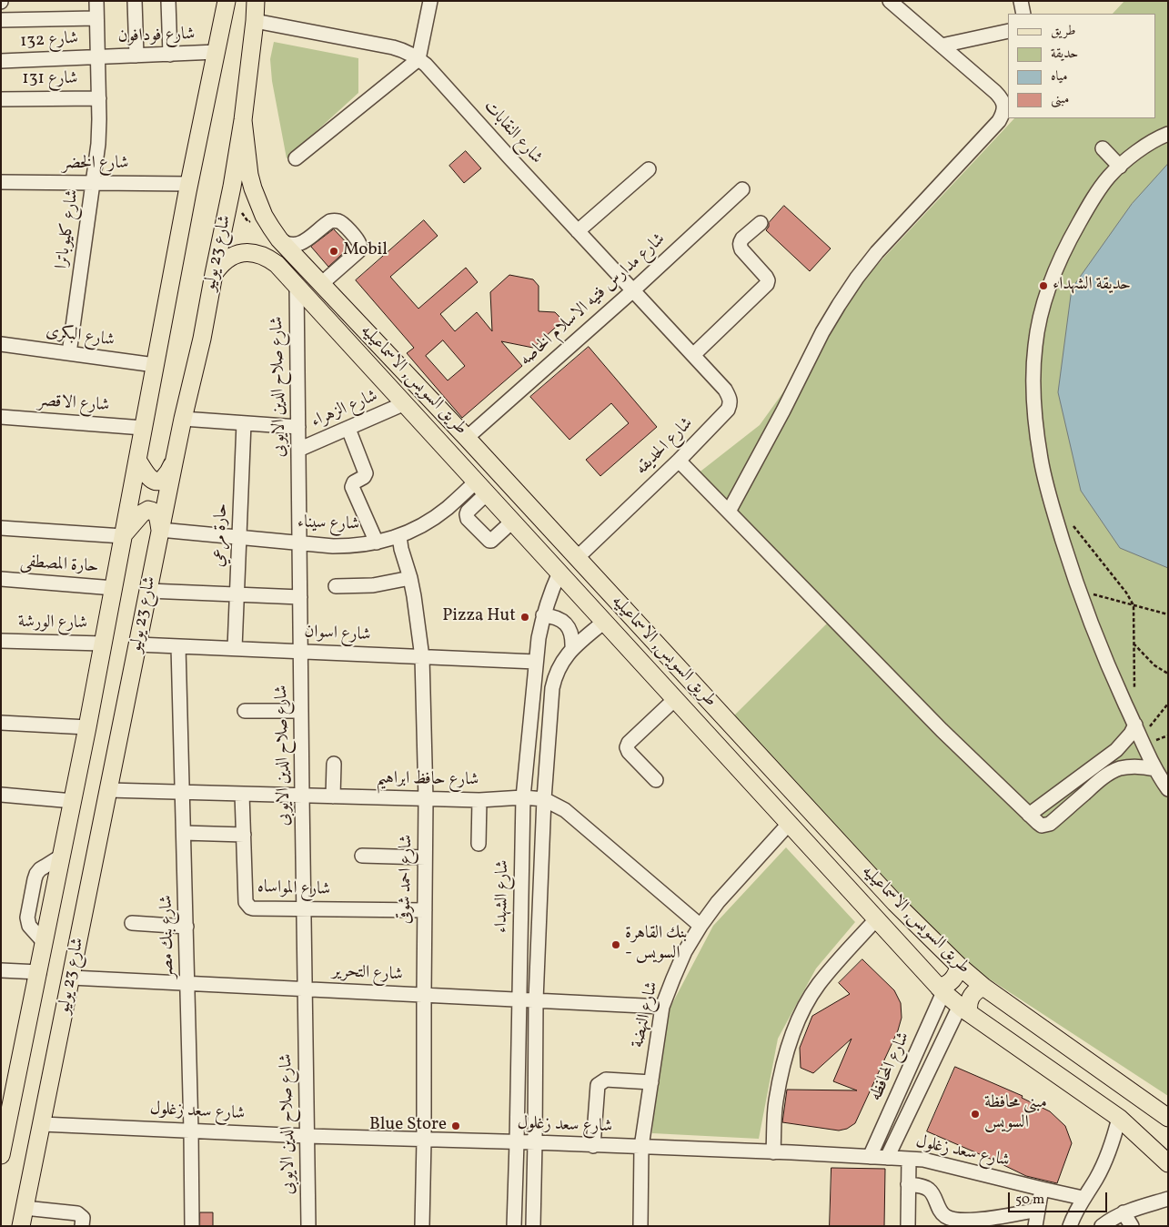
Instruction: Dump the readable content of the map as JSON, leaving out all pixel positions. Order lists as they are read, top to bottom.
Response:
{
  "streets": {
    "main road": ["شارع 23 يوليو", "طريق السويس, الاسماعيليه"],
    "street": [
      "شارع فودافون",
      "شارع 132",
      "شارع 131",
      "شارع النقابات",
      "شارع الخضر",
      "شارع كليوباترا",
      "شارع مدارس فتيه الاسلام الخاصه",
      "شارع البكرى",
      "شارع صلاح الدين الايوبى",
      "شارع الاقصر",
      "شارع الزهراء",
      "شارع الحديقه",
      "شارع سيناء",
      "حارة مرعي",
      "حارة المصطفى",
      "شارع الورشة",
      "شارع اسوان",
      "شارع حافظ ابراهيم",
      "شارع احمد شوقى",
      "شارع المواساه",
      "شارع الشهداء",
      "شارع بنك مصر",
      "شارع التحرير",
      "شارع النهضة",
      "شارع المحافظه",
      "شارع سعد زغلول"
    ]
  },
  "crossings": [
    ["شارع فودافون", "شارع 132"],
    ["شارع فودافون", "شارع كليوباترا"],
    ["شارع فودافون", "شارع 23 يوليو"],
    ["شارع 132", "شارع كليوباترا"],
    ["شارع 131", "شارع كليوباترا"],
    ["شارع النقابات", "شارع 23 يوليو"],
    ["شارع النقابات", "شارع مدارس فتيه الاسلام الخاصه"],
    ["شارع النقابات", "شارع الحديقه"],
    ["شارع الخضر", "شارع كليوباترا"],
    ["شارع الخضر", "شارع 23 يوليو"],
    ["شارع كليوباترا", "شارع البكرى"],
    ["شارع 23 يوليو", "شارع البكرى"],
    ["شارع 23 يوليو", "طريق السويس, الاسماعيليه"],
    ["شارع 23 يوليو", "شارع الاقصر"],
    ["شارع 23 يوليو", "شارع سيناء"],
    ["شارع 23 يوليو", "حارة المصطفى"],
    ["شارع 23 يوليو", "شارع الورشة"],
    ["شارع 23 يوليو", "شارع اسوان"],
    ["شارع 23 يوليو", "شارع حافظ ابراهيم"],
    ["شارع 23 يوليو", "شارع التحرير"],
    ["شارع 23 يوليو", "شارع سعد زغلول"],
    ["شارع مدارس فتيه الاسلام الخاصه", "طريق السويس, الاسماعيليه"],
    ["طريق السويس, الاسماعيليه", "شارع صلاح الدين الايوبى"],
    ["طريق السويس, الاسماعيليه", "شارع الزهراء"],
    ["طريق السويس, الاسماعيليه", "شارع الحديقه"],
    ["طريق السويس, الاسماعيليه", "شارع سيناء"],
    ["طريق السويس, الاسماعيليه", "شارع الشهداء"],
    ["طريق السويس, الاسماعيليه", "شارع النهضة"],
    ["طريق السويس, الاسماعيليه", "شارع المحافظه"],
    ["شارع صلاح الدين الايوبى", "شارع الزهراء"],
    ["شارع صلاح الدين الايوبى", "شارع سيناء"],
    ["شارع صلاح الدين الايوبى", "شارع اسوان"],
    ["شارع صلاح الدين الايوبى", "شارع حافظ ابراهيم"],
    ["شارع صلاح الدين الايوبى", "شارع المواساه"],
    ["شارع صلاح الدين الايوبى", "شارع التحرير"],
    ["شارع صلاح الدين الايوبى", "شارع سعد زغلول"],
    ["شارع سيناء", "حارة مرعي"],
    ["شارع سيناء", "شارع احمد شوقى"],
    ["حارة مرعي", "شارع اسوان"],
    ["شارع اسوان", "شارع احمد شوقى"],
    ["شارع اسوان", "شارع الشهداء"],
    ["شارع اسوان", "شارع بنك مصر"],
    ["شارع حافظ ابراهيم", "شارع احمد شوقى"],
    ["شارع حافظ ابراهيم", "شارع المواساه"],
    ["شارع حافظ ابراهيم", "شارع الشهداء"],
    ["شارع حافظ ابراهيم", "شارع بنك مصر"],
    ["شارع حافظ ابراهيم", "شارع النهضة"],
    ["شارع احمد شوقى", "شارع المواساه"],
    ["شارع احمد شوقى", "شارع التحرير"],
    ["شارع احمد شوقى", "شارع سعد زغلول"],
    ["شارع الشهداء", "شارع التحرير"],
    ["شارع الشهداء", "شارع سعد زغلول"],
    ["شارع بنك مصر", "شارع التحرير"],
    ["شارع بنك مصر", "شارع سعد زغلول"],
    ["شارع التحرير", "شارع النهضة"],
    ["شارع النهضة", "شارع سعد زغلول"],
    ["شارع المحافظه", "شارع سعد زغلول"]
  ],
  "places": [
    "Mobil",
    "حديقة الشهداء",
    "Pizza Hut",
    "بنك القاهرة - السويس",
    "مبنى محافظة السويس",
    "Blue Store"
  ],
  "legend": [
    "طريق",
    "حديقة",
    "مياه",
    "مبنى"
  ],
  "scale_bar": "50 m"
}
